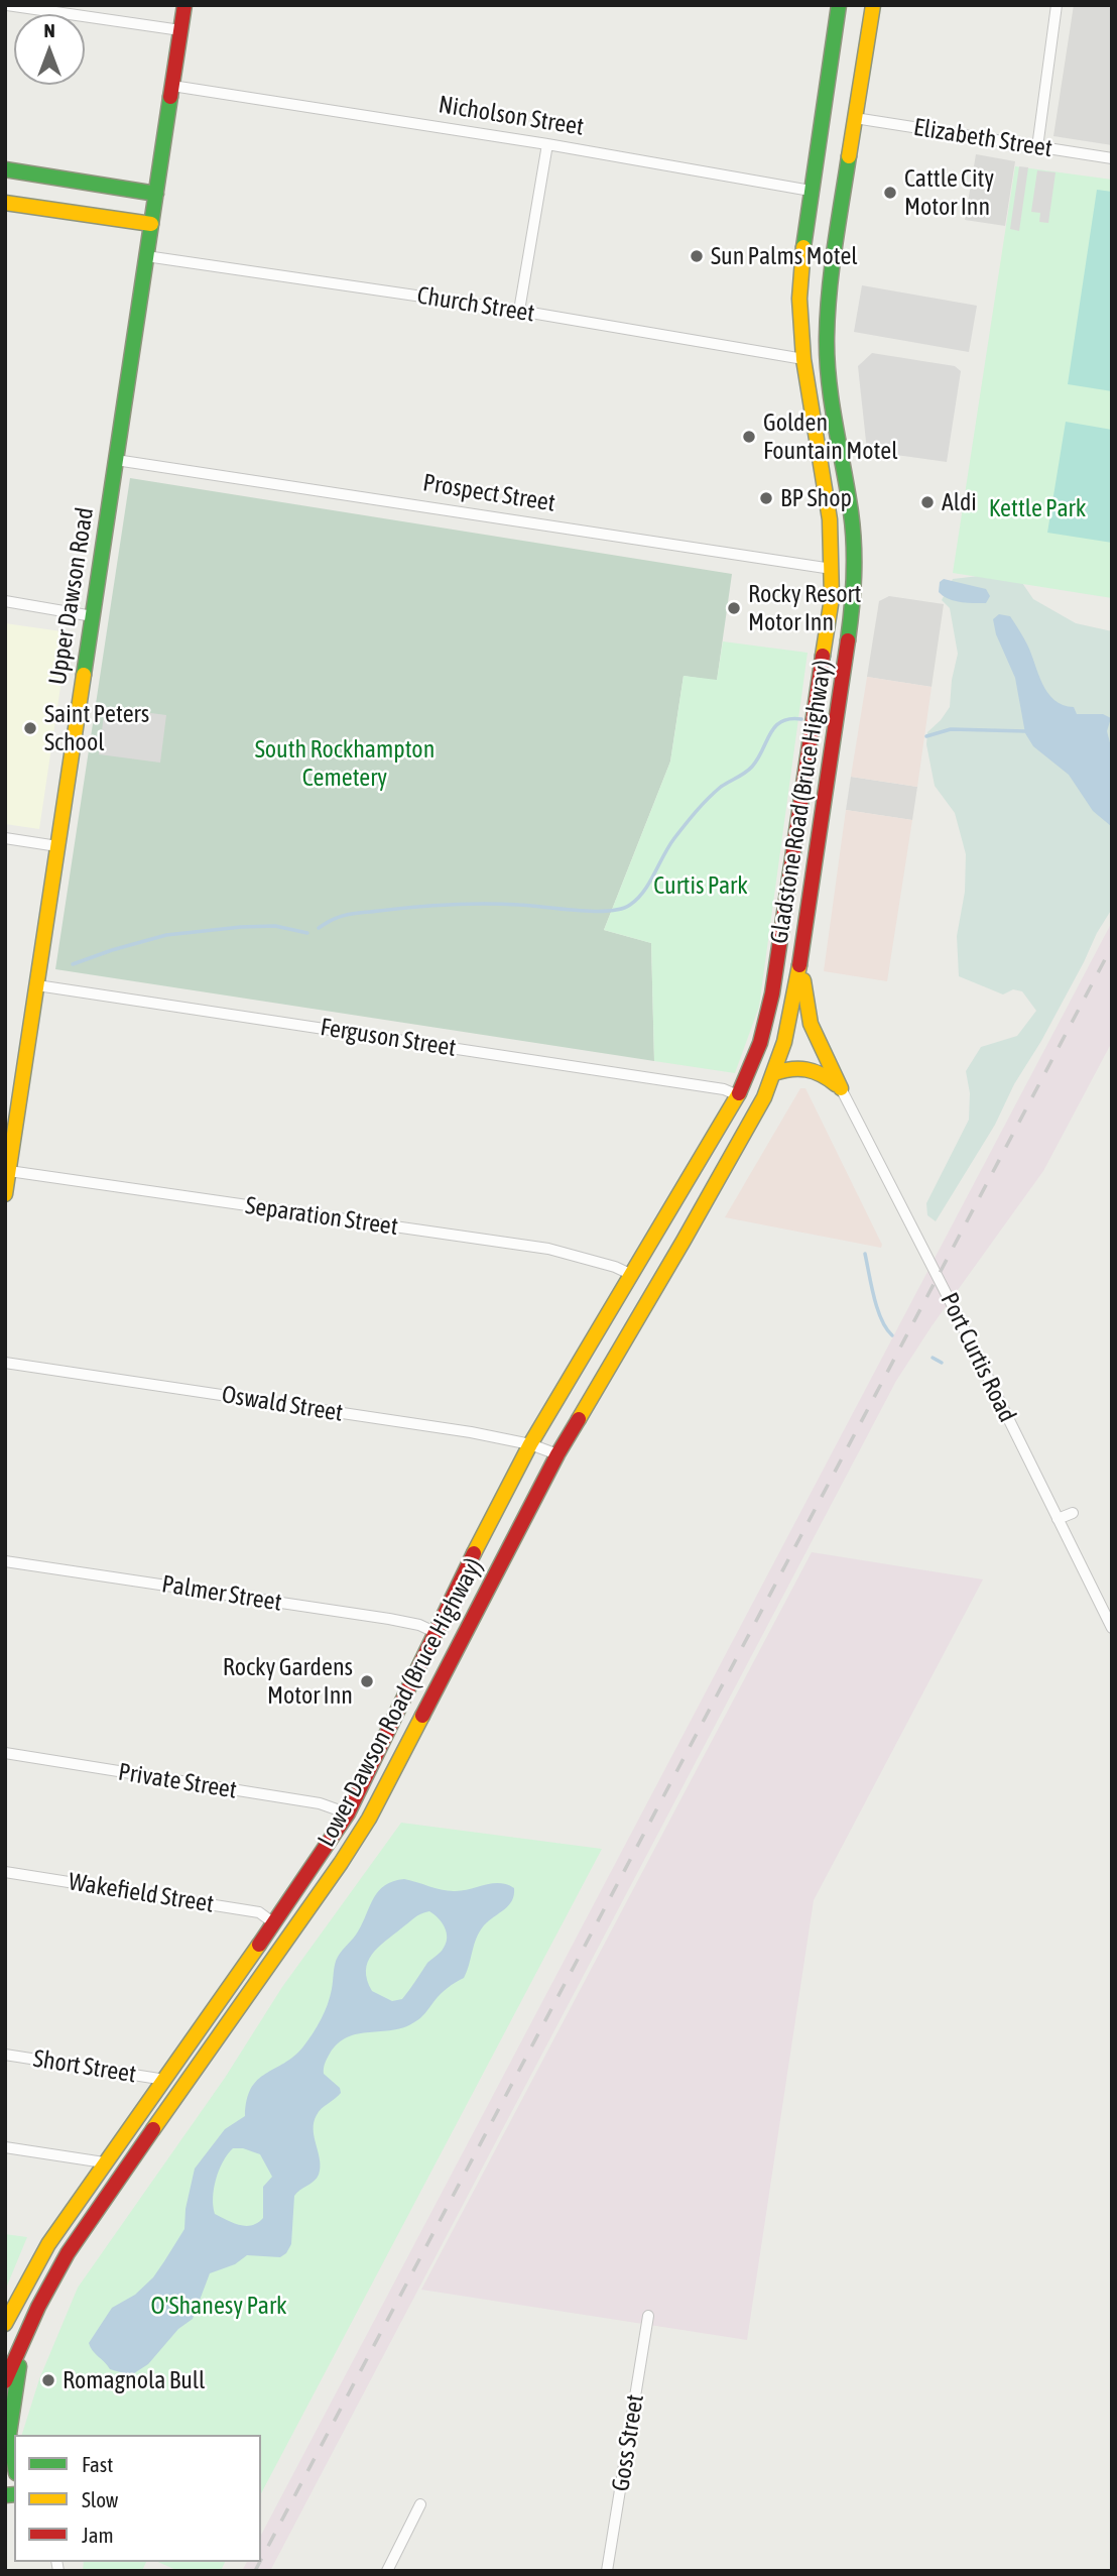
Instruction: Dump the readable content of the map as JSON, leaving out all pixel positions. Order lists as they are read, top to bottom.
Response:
{
  "streets": {
    "main road": [
      "Prospect Street",
      "Upper Dawson Road",
      "Gladstone Road (Bruce Highway)",
      "Lower Dawson Road (Bruce Highway)"
    ],
    "street": [
      "Nicholson Street",
      "Elizabeth Street",
      "Church Street",
      "Ferguson Street",
      "Separation Street",
      "Port Curtis Road",
      "Oswald Street",
      "Palmer Street",
      "Private Street",
      "Wakefield Street",
      "Short Street",
      "Goss Street"
    ]
  },
  "crossings": [
    ["Nicholson Street", "Upper Dawson Road"],
    ["Nicholson Street", "Gladstone Road (Bruce Highway)"],
    ["Elizabeth Street", "Gladstone Road (Bruce Highway)"],
    ["Church Street", "Upper Dawson Road"],
    ["Church Street", "Gladstone Road (Bruce Highway)"],
    ["Prospect Street", "Upper Dawson Road"],
    ["Prospect Street", "Gladstone Road (Bruce Highway)"],
    ["Upper Dawson Road", "Ferguson Street"],
    ["Upper Dawson Road", "Separation Street"],
    ["Gladstone Road (Bruce Highway)", "Ferguson Street"],
    ["Gladstone Road (Bruce Highway)", "Lower Dawson Road (Bruce Highway)"],
    ["Ferguson Street", "Lower Dawson Road (Bruce Highway)"],
    ["Separation Street", "Lower Dawson Road (Bruce Highway)"],
    ["Oswald Street", "Lower Dawson Road (Bruce Highway)"],
    ["Palmer Street", "Lower Dawson Road (Bruce Highway)"],
    ["Lower Dawson Road (Bruce Highway)", "Private Street"],
    ["Lower Dawson Road (Bruce Highway)", "Wakefield Street"],
    ["Lower Dawson Road (Bruce Highway)", "Short Street"]
  ],
  "parks": [
    "Kettle Park",
    "South Rockhampton Cemetery",
    "Curtis Park",
    "O'Shanesy Park"
  ],
  "places": [
    "Cattle City Motor Inn",
    "Sun Palms Motel",
    "Golden Fountain Motel",
    "BP Shop",
    "Aldi",
    "Rocky Resort Motor Inn",
    "Saint Peters School",
    "Rocky Gardens Motor Inn",
    "Romagnola Bull"
  ],
  "legend": ["Fast", "Slow", "Jam"],
  "north": "top"
}
